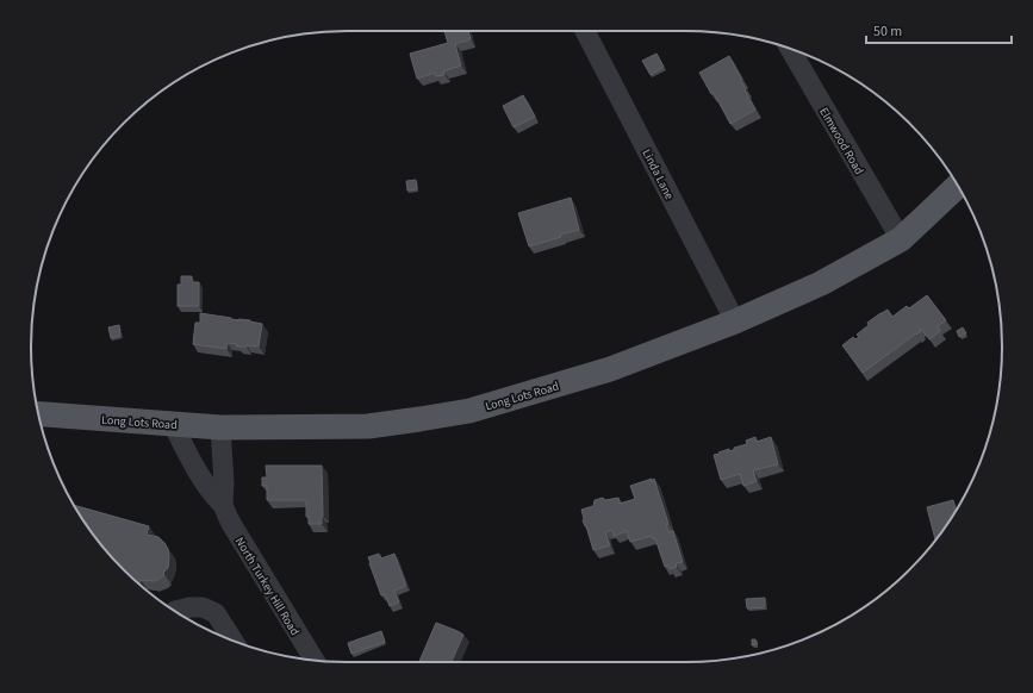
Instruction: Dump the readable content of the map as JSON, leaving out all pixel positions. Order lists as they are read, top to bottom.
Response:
{
  "streets": {
    "main road": ["Long Lots Road"],
    "street": ["Elmwood Road", "Linda Lane", "North Turkey Hill Road"]
  },
  "crossings": [
    ["Elmwood Road", "Long Lots Road"],
    ["Linda Lane", "Long Lots Road"],
    ["Long Lots Road", "North Turkey Hill Road"]
  ],
  "scale_bar": "50 m"
}
